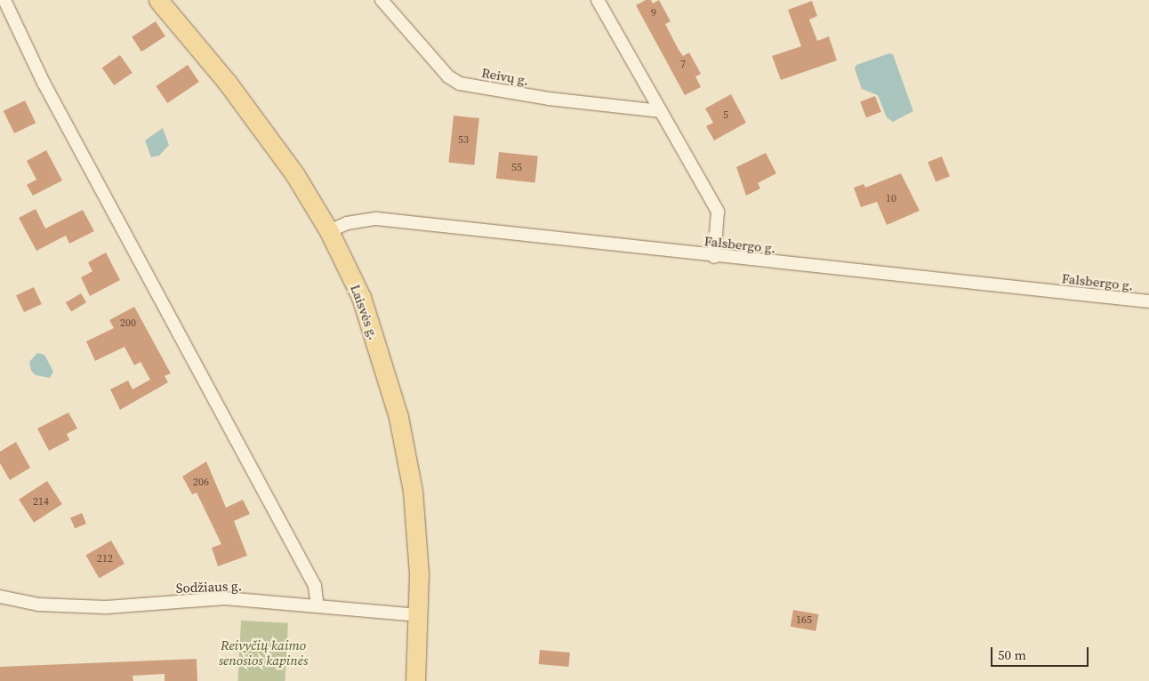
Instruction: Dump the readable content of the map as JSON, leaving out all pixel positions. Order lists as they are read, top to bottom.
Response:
{
  "streets": {
    "main road": ["Laisvės g."],
    "street": ["Reivų g.", "Falsbergo g.", "Sodžiaus g."]
  },
  "crossings": [
    ["Falsbergo g.", "Laisvės g."],
    ["Laisvės g.", "Sodžiaus g."]
  ],
  "parks": ["Reivyčių kaimo senosios kapinės"],
  "house_numbers": [
    "9",
    "7",
    "5",
    "53",
    "55",
    "10",
    "200",
    "206",
    "214",
    "212",
    "165"
  ],
  "scale_bar": "50 m"
}
